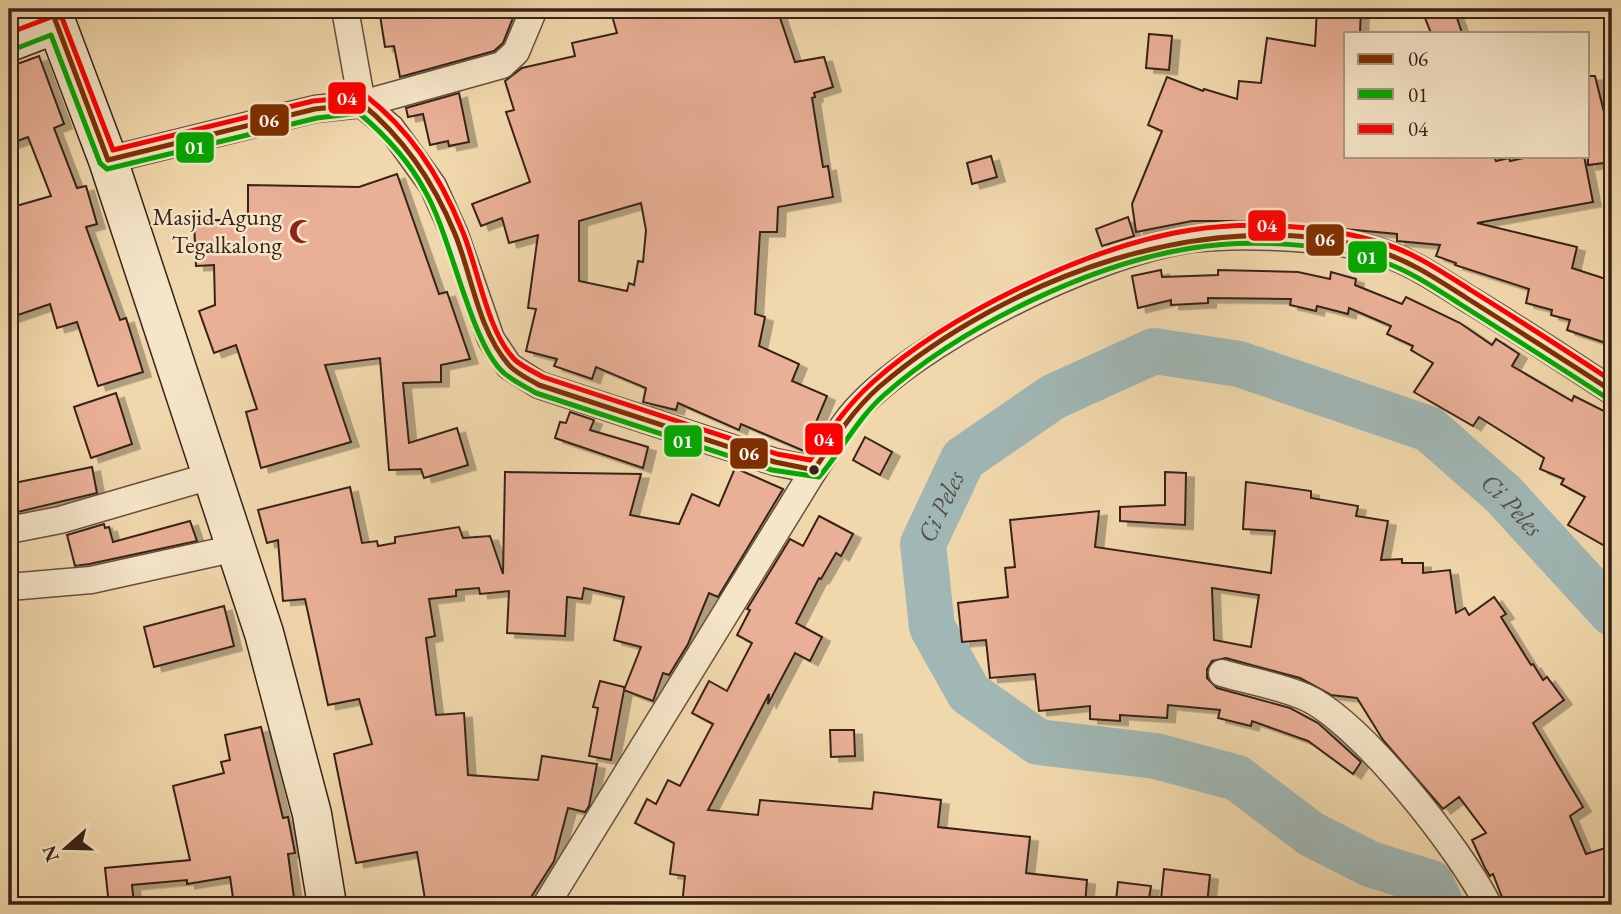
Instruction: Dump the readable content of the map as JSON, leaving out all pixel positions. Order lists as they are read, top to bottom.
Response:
{
  "water": ["Ci Peles"],
  "places": {
    "mosque": ["Masjid Agung Tegalkalong"]
  },
  "lines": ["transit line 06", "transit line 04", "transit line 01"],
  "legend": ["06", "01", "04"],
  "north": "left"
}
